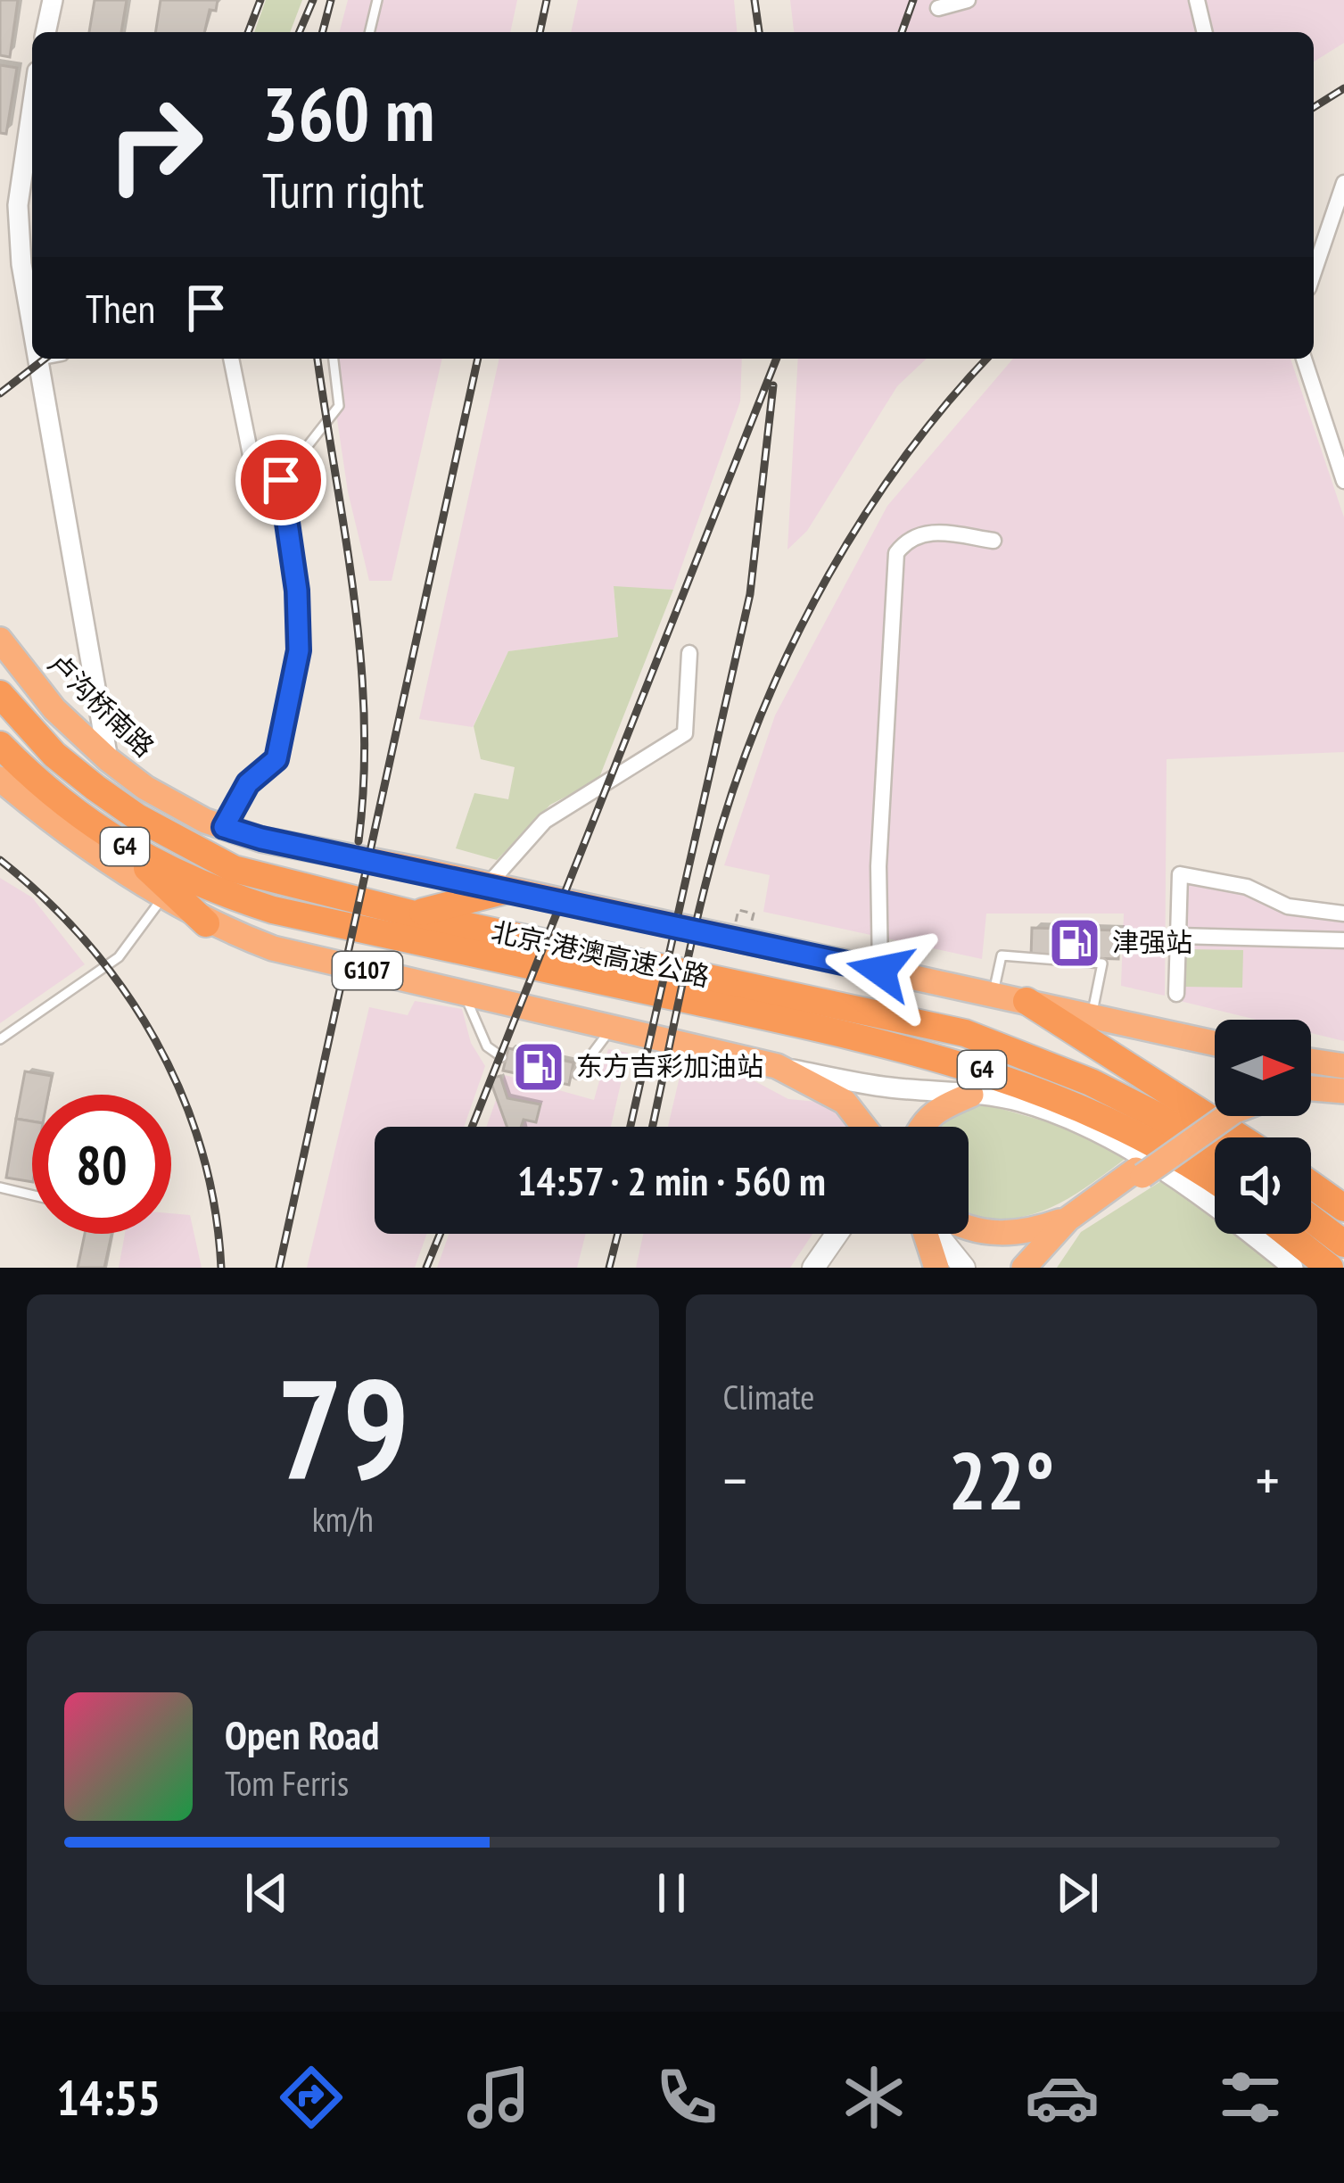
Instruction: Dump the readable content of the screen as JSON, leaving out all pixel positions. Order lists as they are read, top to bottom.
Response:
{
  "streets": {
    "highway": [
      "卢沟桥南路",
      "G4",
      "北京-港澳高速公路",
      "G107"
    ]
  },
  "places": {
    "fuel station": ["津强站", "东方吉彩加油站"]
  },
  "north": "right",
  "page": {
    "turn": ["360 m", "Turn right"],
    "then": "Then",
    "limit": "80",
    "trip": "14:57 · 2 min · 560 m",
    "tile": [
      ["79", "km/h"],
      "Climate"
    ],
    "heat": ["−", "22°", "+"],
    "song": ["Open Road", "Tom Ferris"],
    "tabs": "14:55"
  }
}
